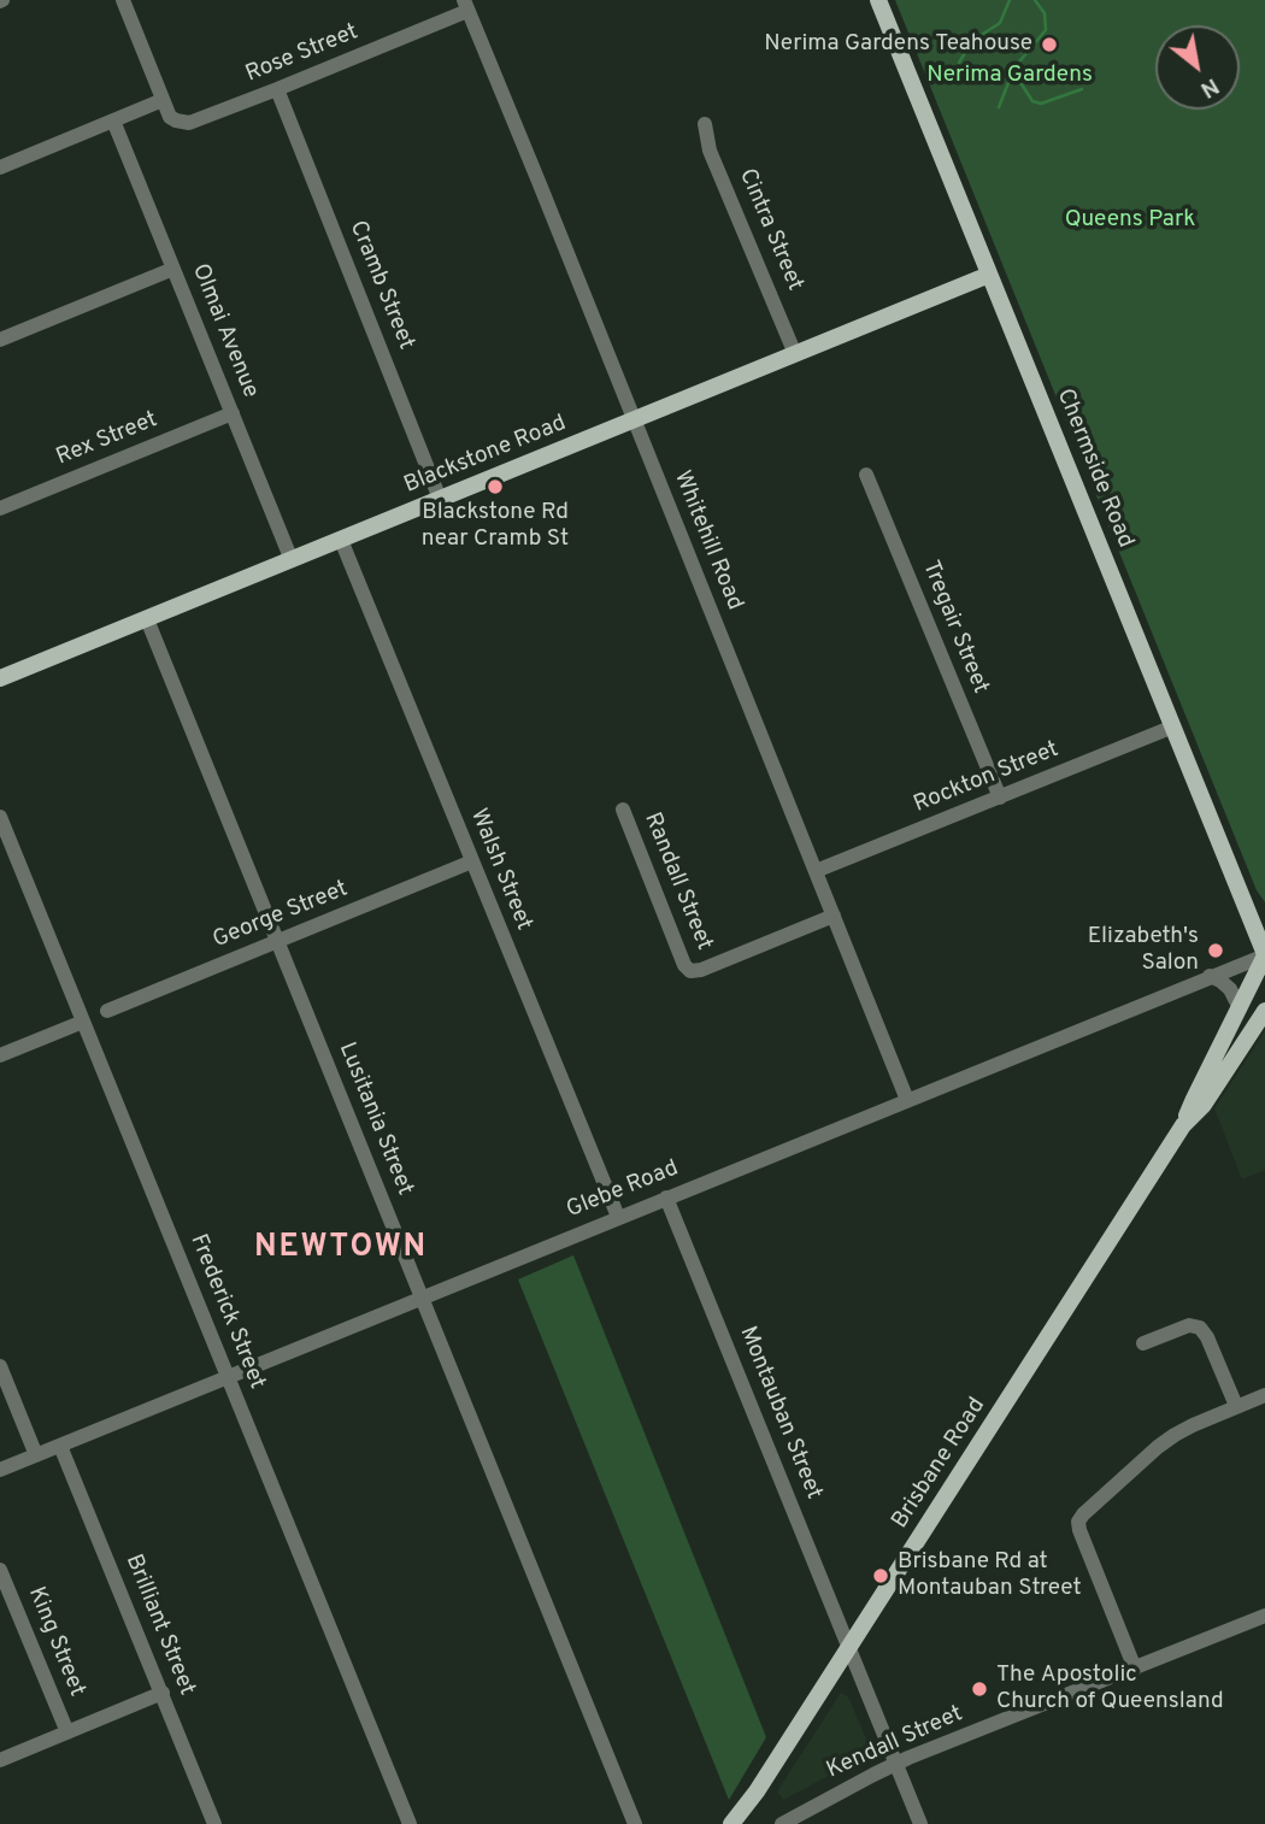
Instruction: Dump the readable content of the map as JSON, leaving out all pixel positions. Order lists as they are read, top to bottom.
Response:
{
  "streets": {
    "main road": ["Blackstone Road", "Chermside Road", "Brisbane Road"],
    "street": [
      "Rose Street",
      "Cintra Street",
      "Cramb Street",
      "Olmai Avenue",
      "Rex Street",
      "Whitehill Road",
      "Tregair Street",
      "Rockton Street",
      "Walsh Street",
      "Randall Street",
      "George Street",
      "Lusitania Street",
      "Glebe Road",
      "Frederick Street",
      "Montauban Street",
      "Brilliant Street",
      "King Street",
      "Kendall Street"
    ]
  },
  "crossings": [
    ["Rose Street", "Cramb Street"],
    ["Rose Street", "Whitehill Road"],
    ["Cintra Street", "Blackstone Road"],
    ["Cramb Street", "Blackstone Road"],
    ["Olmai Avenue", "Rex Street"],
    ["Olmai Avenue", "Blackstone Road"],
    ["Blackstone Road", "Chermside Road"],
    ["Blackstone Road", "Whitehill Road"],
    ["Blackstone Road", "Walsh Street"],
    ["Blackstone Road", "Lusitania Street"],
    ["Chermside Road", "Rockton Street"],
    ["Chermside Road", "Glebe Road"],
    ["Chermside Road", "Brisbane Road"],
    ["Whitehill Road", "Rockton Street"],
    ["Whitehill Road", "Randall Street"],
    ["Whitehill Road", "Glebe Road"],
    ["Tregair Street", "Rockton Street"],
    ["Walsh Street", "George Street"],
    ["Walsh Street", "Glebe Road"],
    ["George Street", "Lusitania Street"],
    ["Lusitania Street", "Glebe Road"],
    ["Glebe Road", "Frederick Street"],
    ["Glebe Road", "Montauban Street"],
    ["Glebe Road", "Brisbane Road"],
    ["Glebe Road", "Brilliant Street"],
    ["Montauban Street", "Brisbane Road"],
    ["Montauban Street", "Kendall Street"]
  ],
  "districts": ["NEWTOWN"],
  "parks": ["Nerima Gardens", "Queens Park"],
  "places": [
    "Nerima Gardens Teahouse",
    "Blackstone Rd near Cramb St",
    "Elizabeth's Salon",
    "Brisbane Rd at Montauban Street",
    "The Apostolic Church of Queensland"
  ],
  "north": "bottom right"
}
